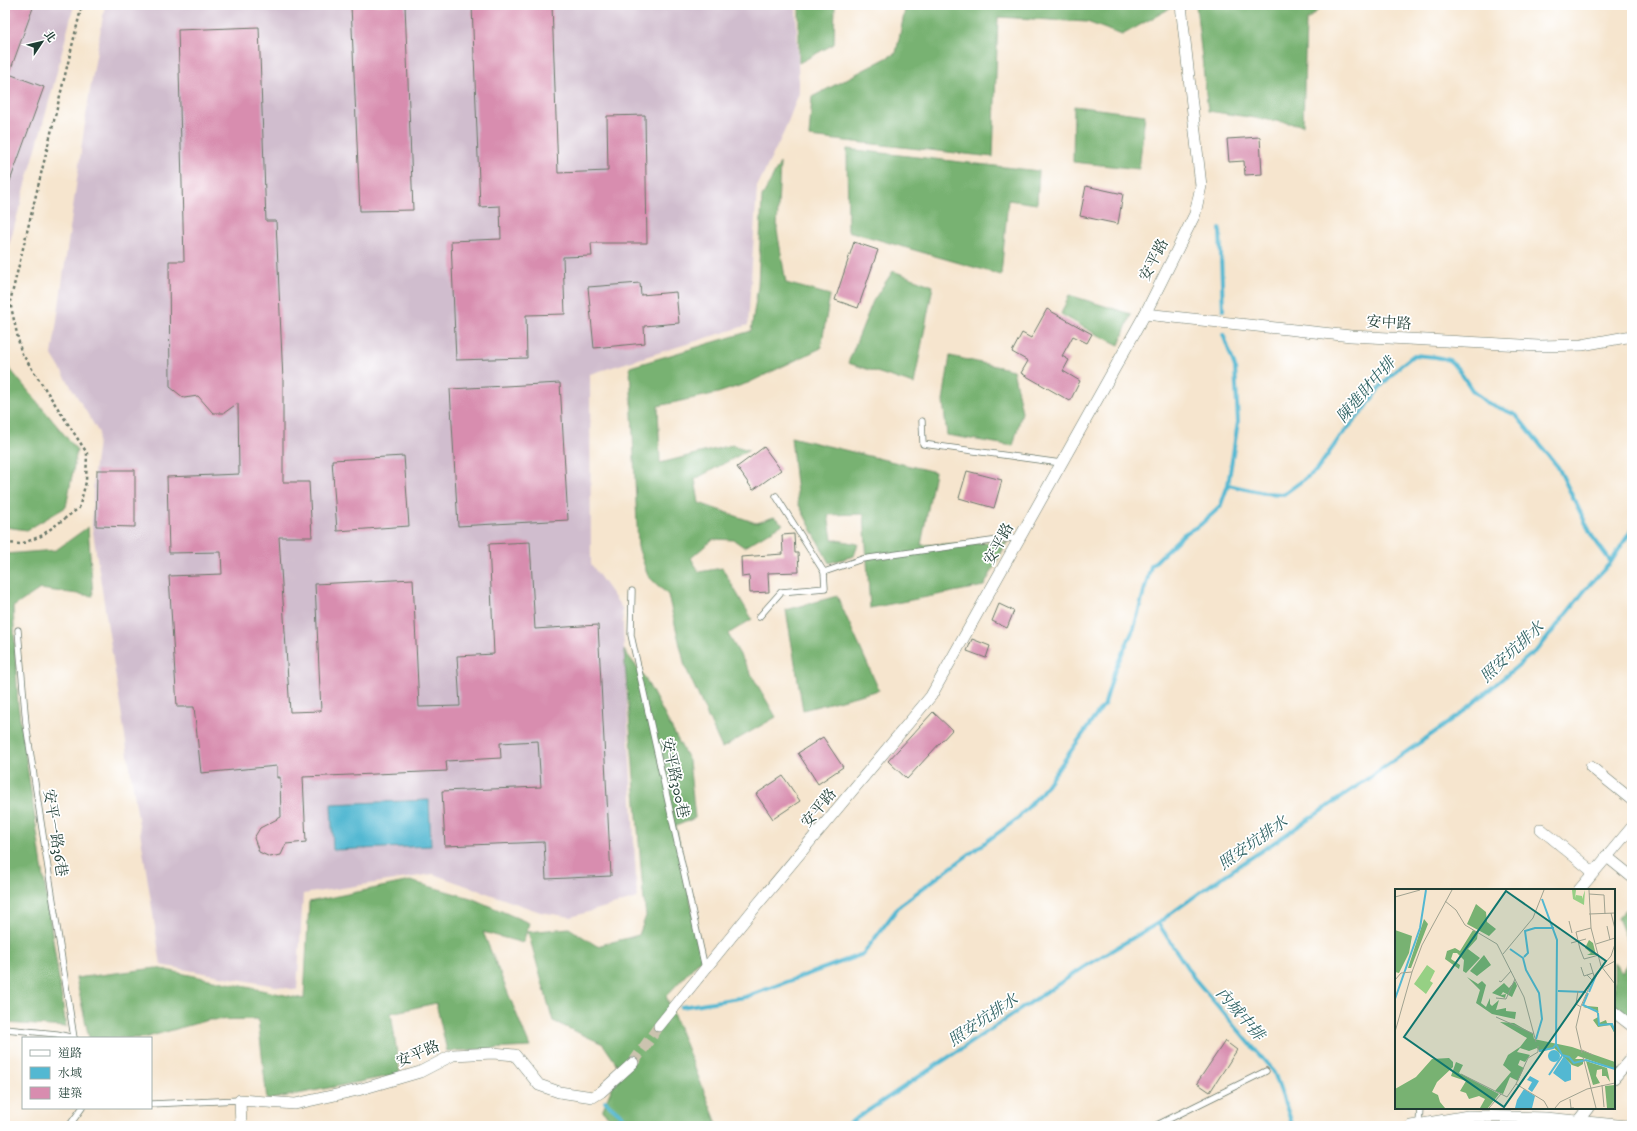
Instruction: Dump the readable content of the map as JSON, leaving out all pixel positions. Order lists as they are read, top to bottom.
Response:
{
  "streets": {
    "street": ["安平路", "安中路"],
    "lane": ["安平路300巷", "安平一路36巷"]
  },
  "crossings": [
    ["安平路", "安中路"],
    ["安平路", "安平路300巷"]
  ],
  "water": ["陳進財中排", "照安坑排水", "內城中排"],
  "legend": ["道路", "水域", "建築"],
  "north": "top right"
}
